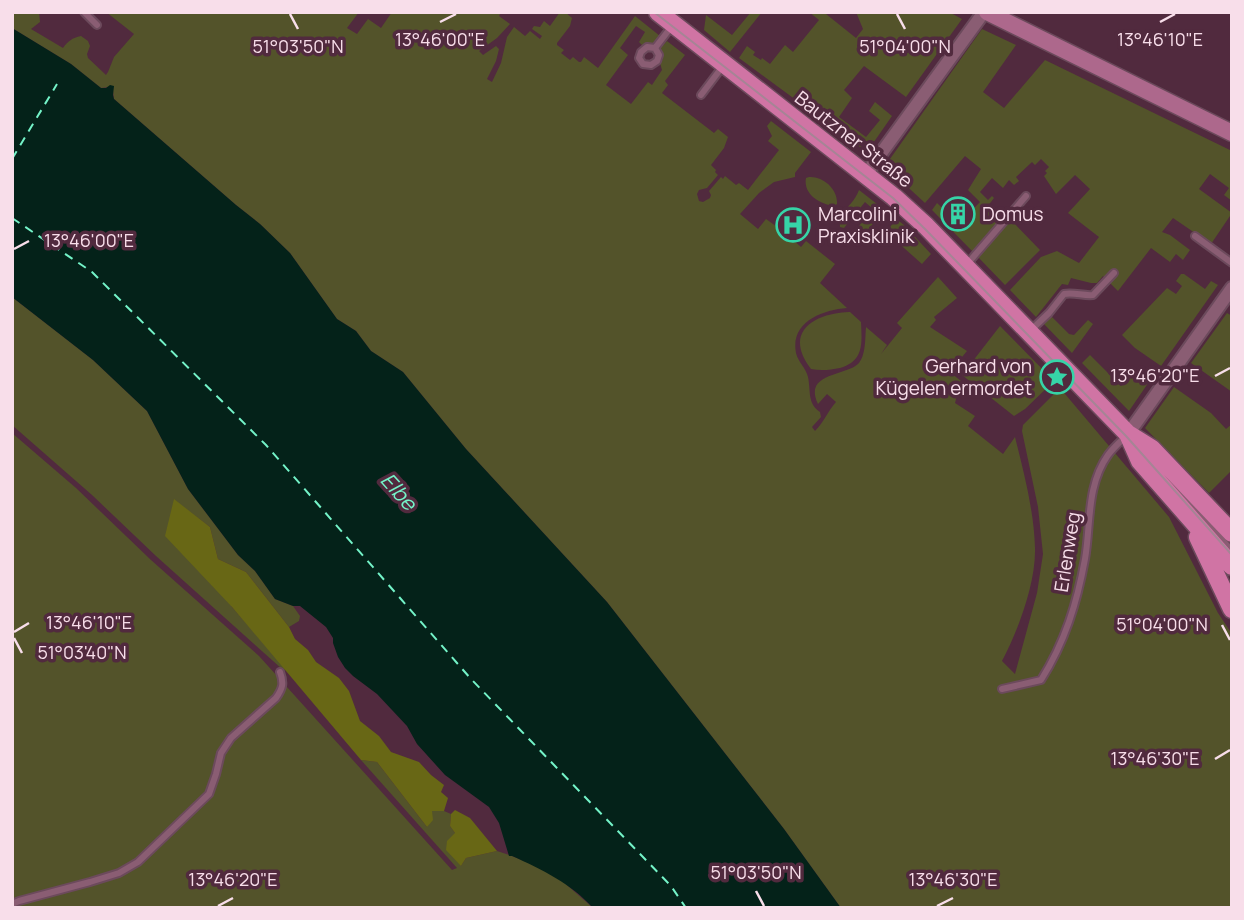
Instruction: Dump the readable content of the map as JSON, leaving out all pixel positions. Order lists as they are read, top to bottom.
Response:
{
  "streets": {
    "main road": ["Bautzner Straße"],
    "lane": ["Erlenweg"]
  },
  "crossings": [
    ["Bautzner Straße", "Erlenweg"]
  ],
  "water": ["Elbe"],
  "places": {
    "building": ["Domus"],
    "hospital": ["Marcolini Praxisklinik"],
    "place": ["Gerhard von Kügelen ermordet"]
  },
  "coordinates": [
    "13°46'00\"E",
    "13°46'10\"E",
    "51°03'50\"N",
    "51°04'00\"N",
    "13°46'20\"E",
    "51°03'40\"N",
    "13°46'30\"E"
  ]
}
